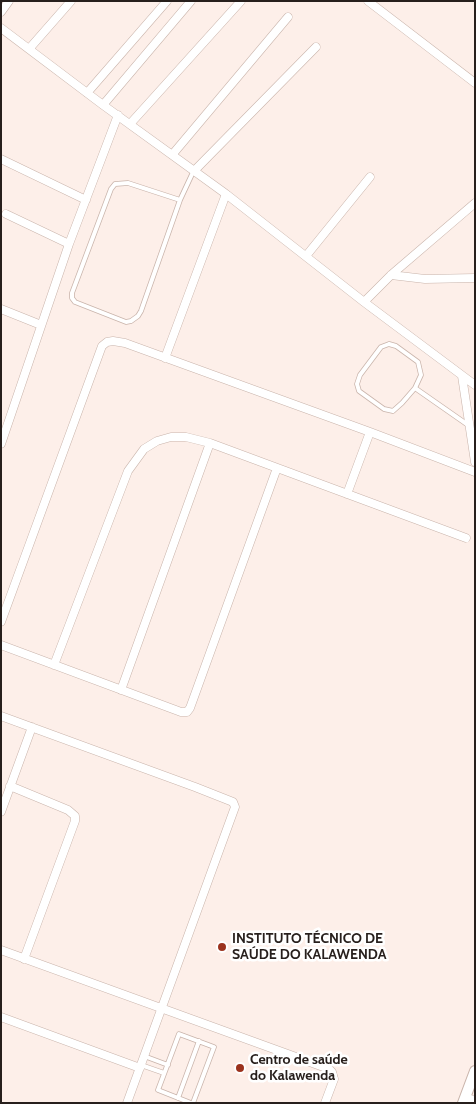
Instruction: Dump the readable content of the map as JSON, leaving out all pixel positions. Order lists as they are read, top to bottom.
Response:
{
  "places": ["INSTITUTO TÉCNICO DE SAÚDE DO KALAWENDA", "Centro de saúde do Kalawenda"]
}
